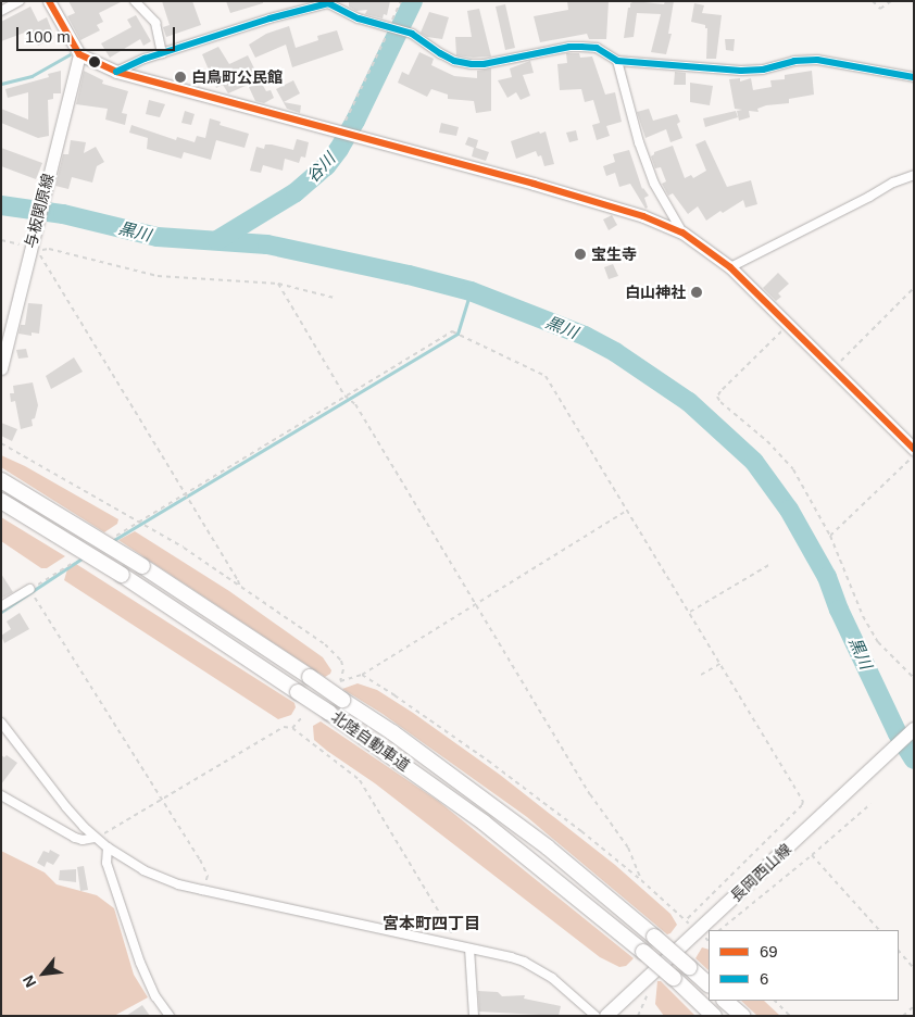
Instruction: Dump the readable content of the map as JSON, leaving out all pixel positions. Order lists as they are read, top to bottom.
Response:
{
  "streets": {
    "highway": ["北陸自動車道"],
    "main road": ["与板関原線", "長岡西山線"]
  },
  "districts": ["宮本町四丁目"],
  "water": ["谷川", "黒川"],
  "places": ["白鳥町公民館", "宝生寺", "白山神社"],
  "lines": ["transit line 69", "transit line 6"],
  "legend": ["69", "6"],
  "scale_bar": "100 m",
  "north": "bottom left"
}
